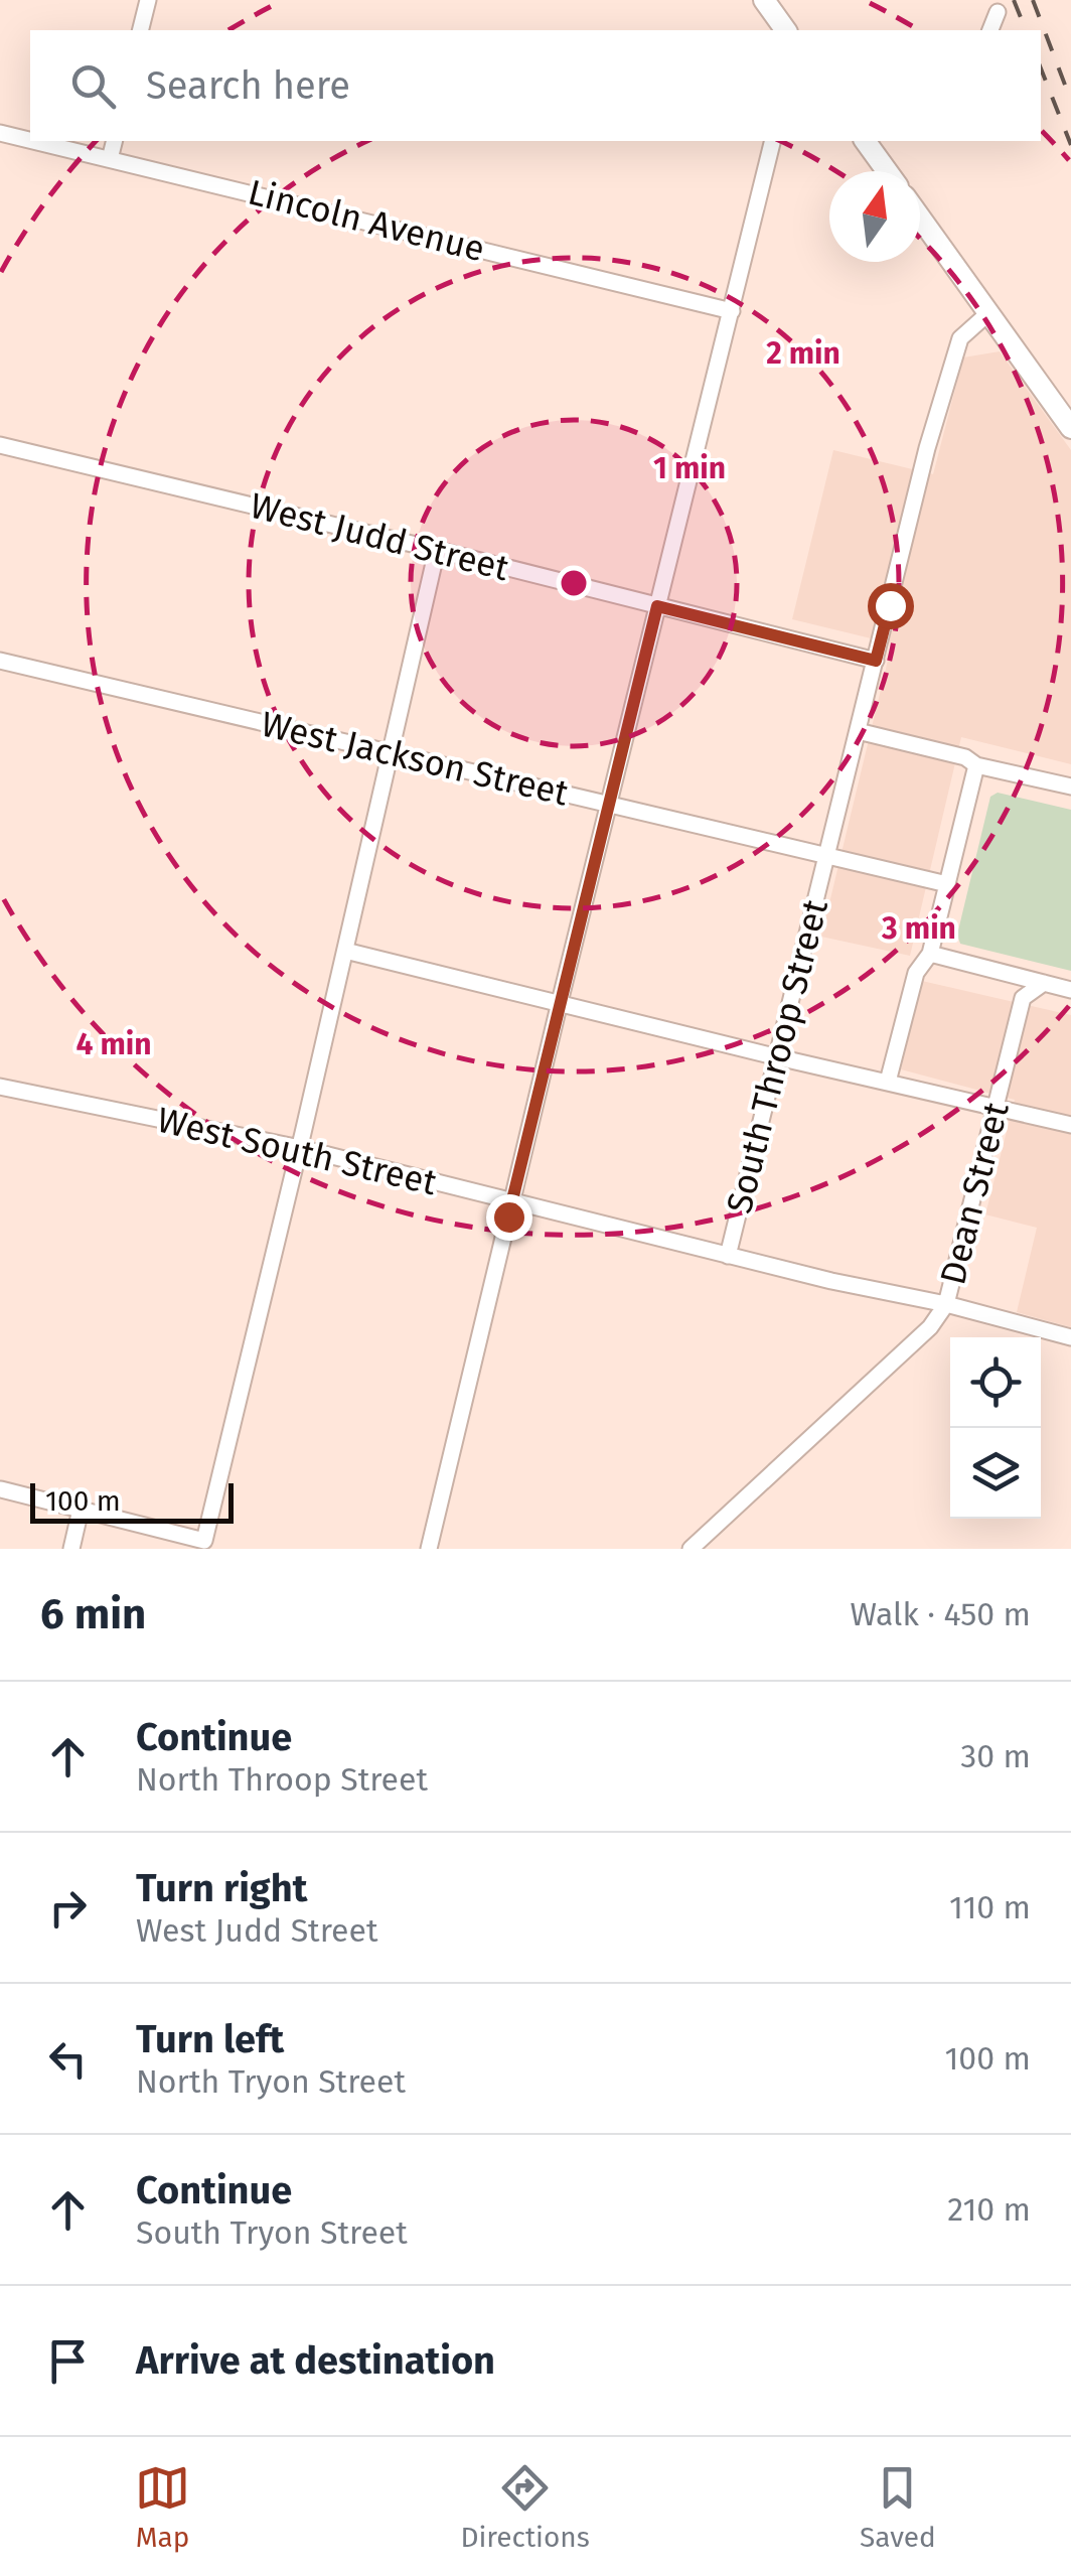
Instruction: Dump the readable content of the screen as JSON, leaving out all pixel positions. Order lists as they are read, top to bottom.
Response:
{
  "streets": {
    "street": [
      "Lincoln Avenue",
      "West Judd Street",
      "West Jackson Street",
      "South Throop Street",
      "West South Street",
      "Dean Street"
    ]
  },
  "crossings": [
    ["West Judd Street", "South Throop Street"],
    ["West Jackson Street", "South Throop Street"],
    ["South Throop Street", "West South Street"],
    ["West South Street", "Dean Street"]
  ],
  "scale_bar": "100 m",
  "north": "top",
  "page": {
    "search": "Search here",
    "scale": "100 m",
    "heading": ["6 min", "Walk · 450 m"],
    "list": [
      ["Continue", "North Throop Street", "30 m"],
      ["Turn right", "West Judd Street", "110 m"],
      ["Turn left", "North Tryon Street", "100 m"],
      ["Continue", "South Tryon Street", "210 m"],
      "Arrive at destination"
    ],
    "nav": ["Map", "Directions", "Saved"]
  },
  "rings": [
    "2 min",
    "1 min",
    "3 min",
    "4 min"
  ]
}
